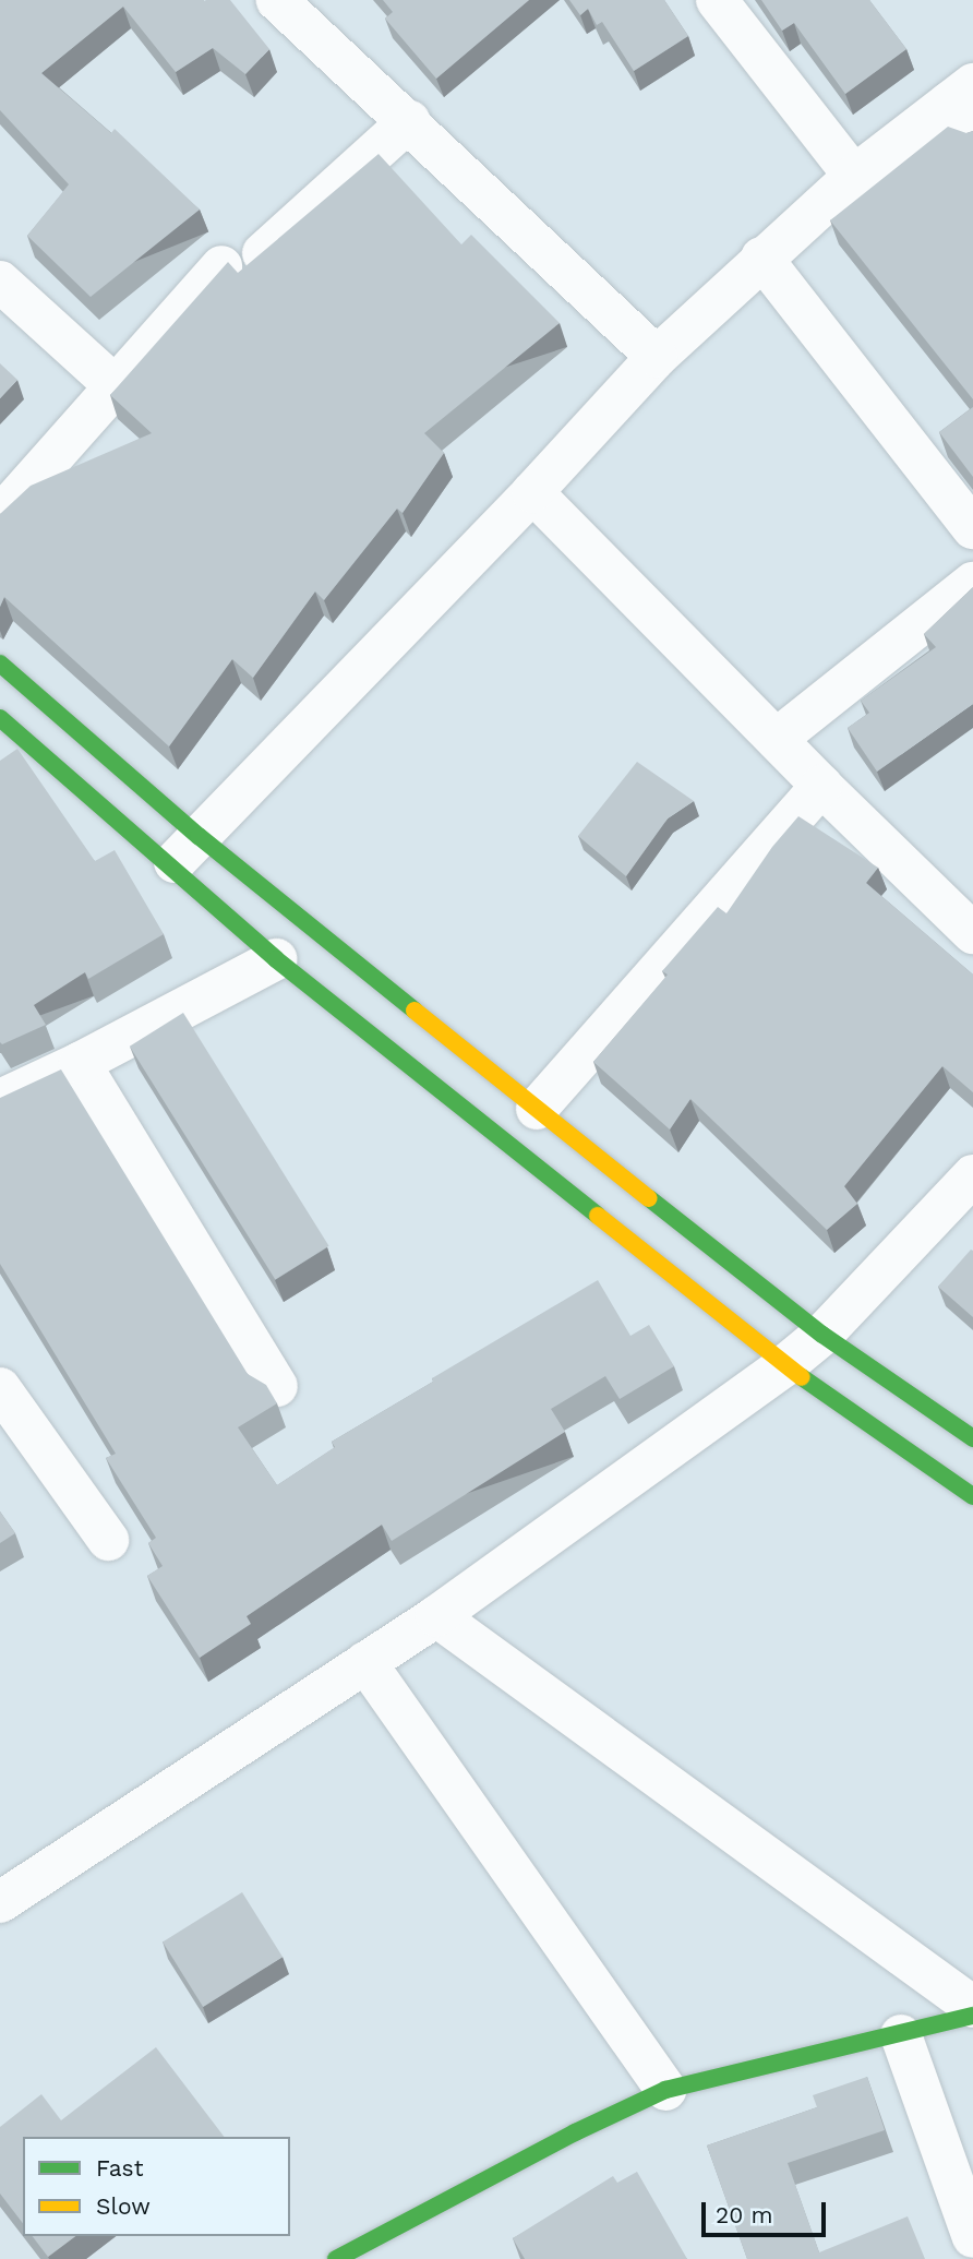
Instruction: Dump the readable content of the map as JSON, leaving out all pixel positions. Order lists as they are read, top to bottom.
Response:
{
  "legend": ["Fast", "Slow"],
  "scale_bar": "20 m"
}
